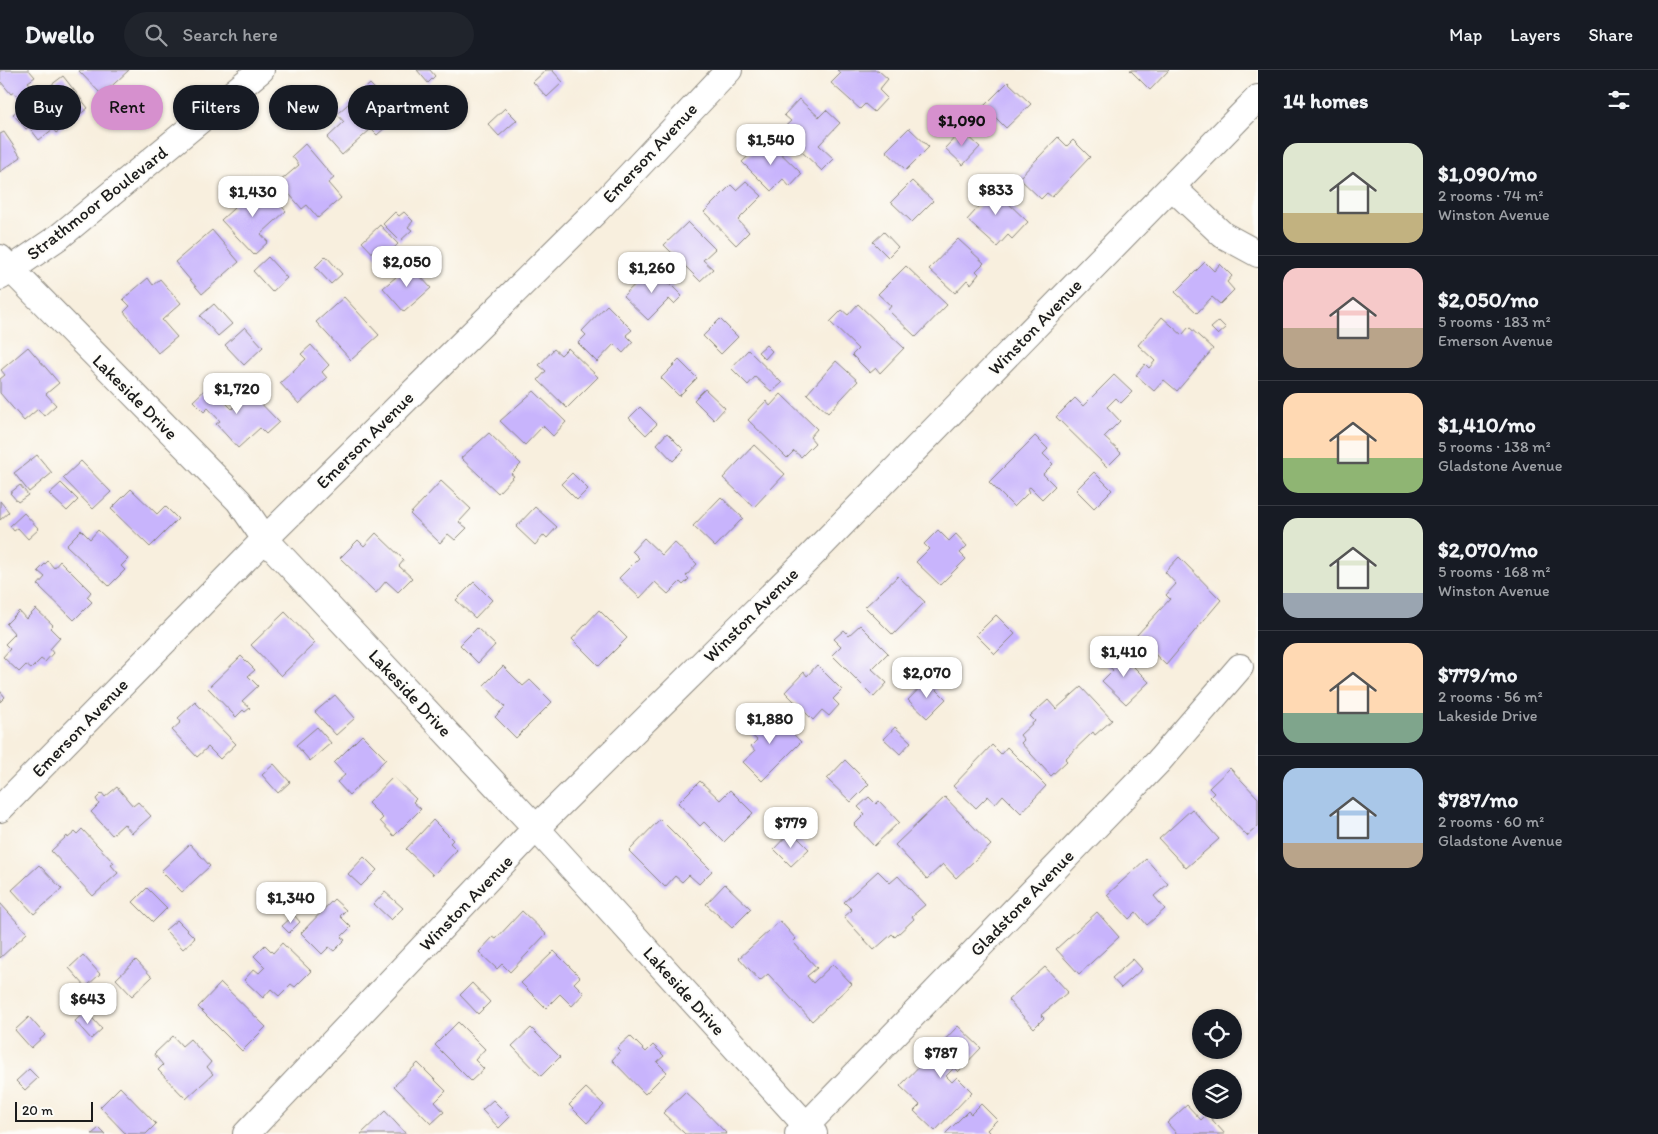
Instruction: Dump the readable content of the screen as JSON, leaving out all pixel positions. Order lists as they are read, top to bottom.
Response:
{
  "streets": {
    "street": [
      "Emerson Avenue",
      "Strathmoor Boulevard",
      "Winston Avenue",
      "Lakeside Drive",
      "Gladstone Avenue"
    ]
  },
  "crossings": [
    ["Emerson Avenue", "Lakeside Drive"],
    ["Strathmoor Boulevard", "Lakeside Drive"],
    ["Winston Avenue", "Lakeside Drive"],
    ["Lakeside Drive", "Gladstone Avenue"]
  ],
  "scale_bar": "20 m",
  "page": {
    "header": "Dwello",
    "search": "Search here",
    "nav": ["Map", "Layers", "Share"],
    "heading": "14 homes",
    "chip": [
      "Buy",
      "Rent",
      "Filters",
      "New",
      "Apartment"
    ],
    "price": [
      "$1,090",
      "$1,540",
      "$833",
      "$1,430",
      "$2,050",
      "$1,260",
      "$1,720",
      "$1,410",
      "$2,070",
      "$1,880",
      "$779",
      "$1,340",
      "$643",
      "$787"
    ],
    "list": [
      {
        "name": "$1,090/mo",
        "note": "2 rooms · 74 m² · Winston Avenue"
      },
      {
        "name": "$2,050/mo",
        "note": "5 rooms · 183 m² · Emerson Avenue"
      },
      {
        "name": "$1,410/mo",
        "note": "5 rooms · 138 m² · Gladstone Avenue"
      },
      {
        "name": "$2,070/mo",
        "note": "5 rooms · 168 m² · Winston Avenue"
      },
      {
        "name": "$779/mo",
        "note": "2 rooms · 56 m² · Lakeside Drive"
      },
      {
        "name": "$787/mo",
        "note": "2 rooms · 60 m² · Gladstone Avenue"
      }
    ],
    "scale": "20 m"
  }
}
